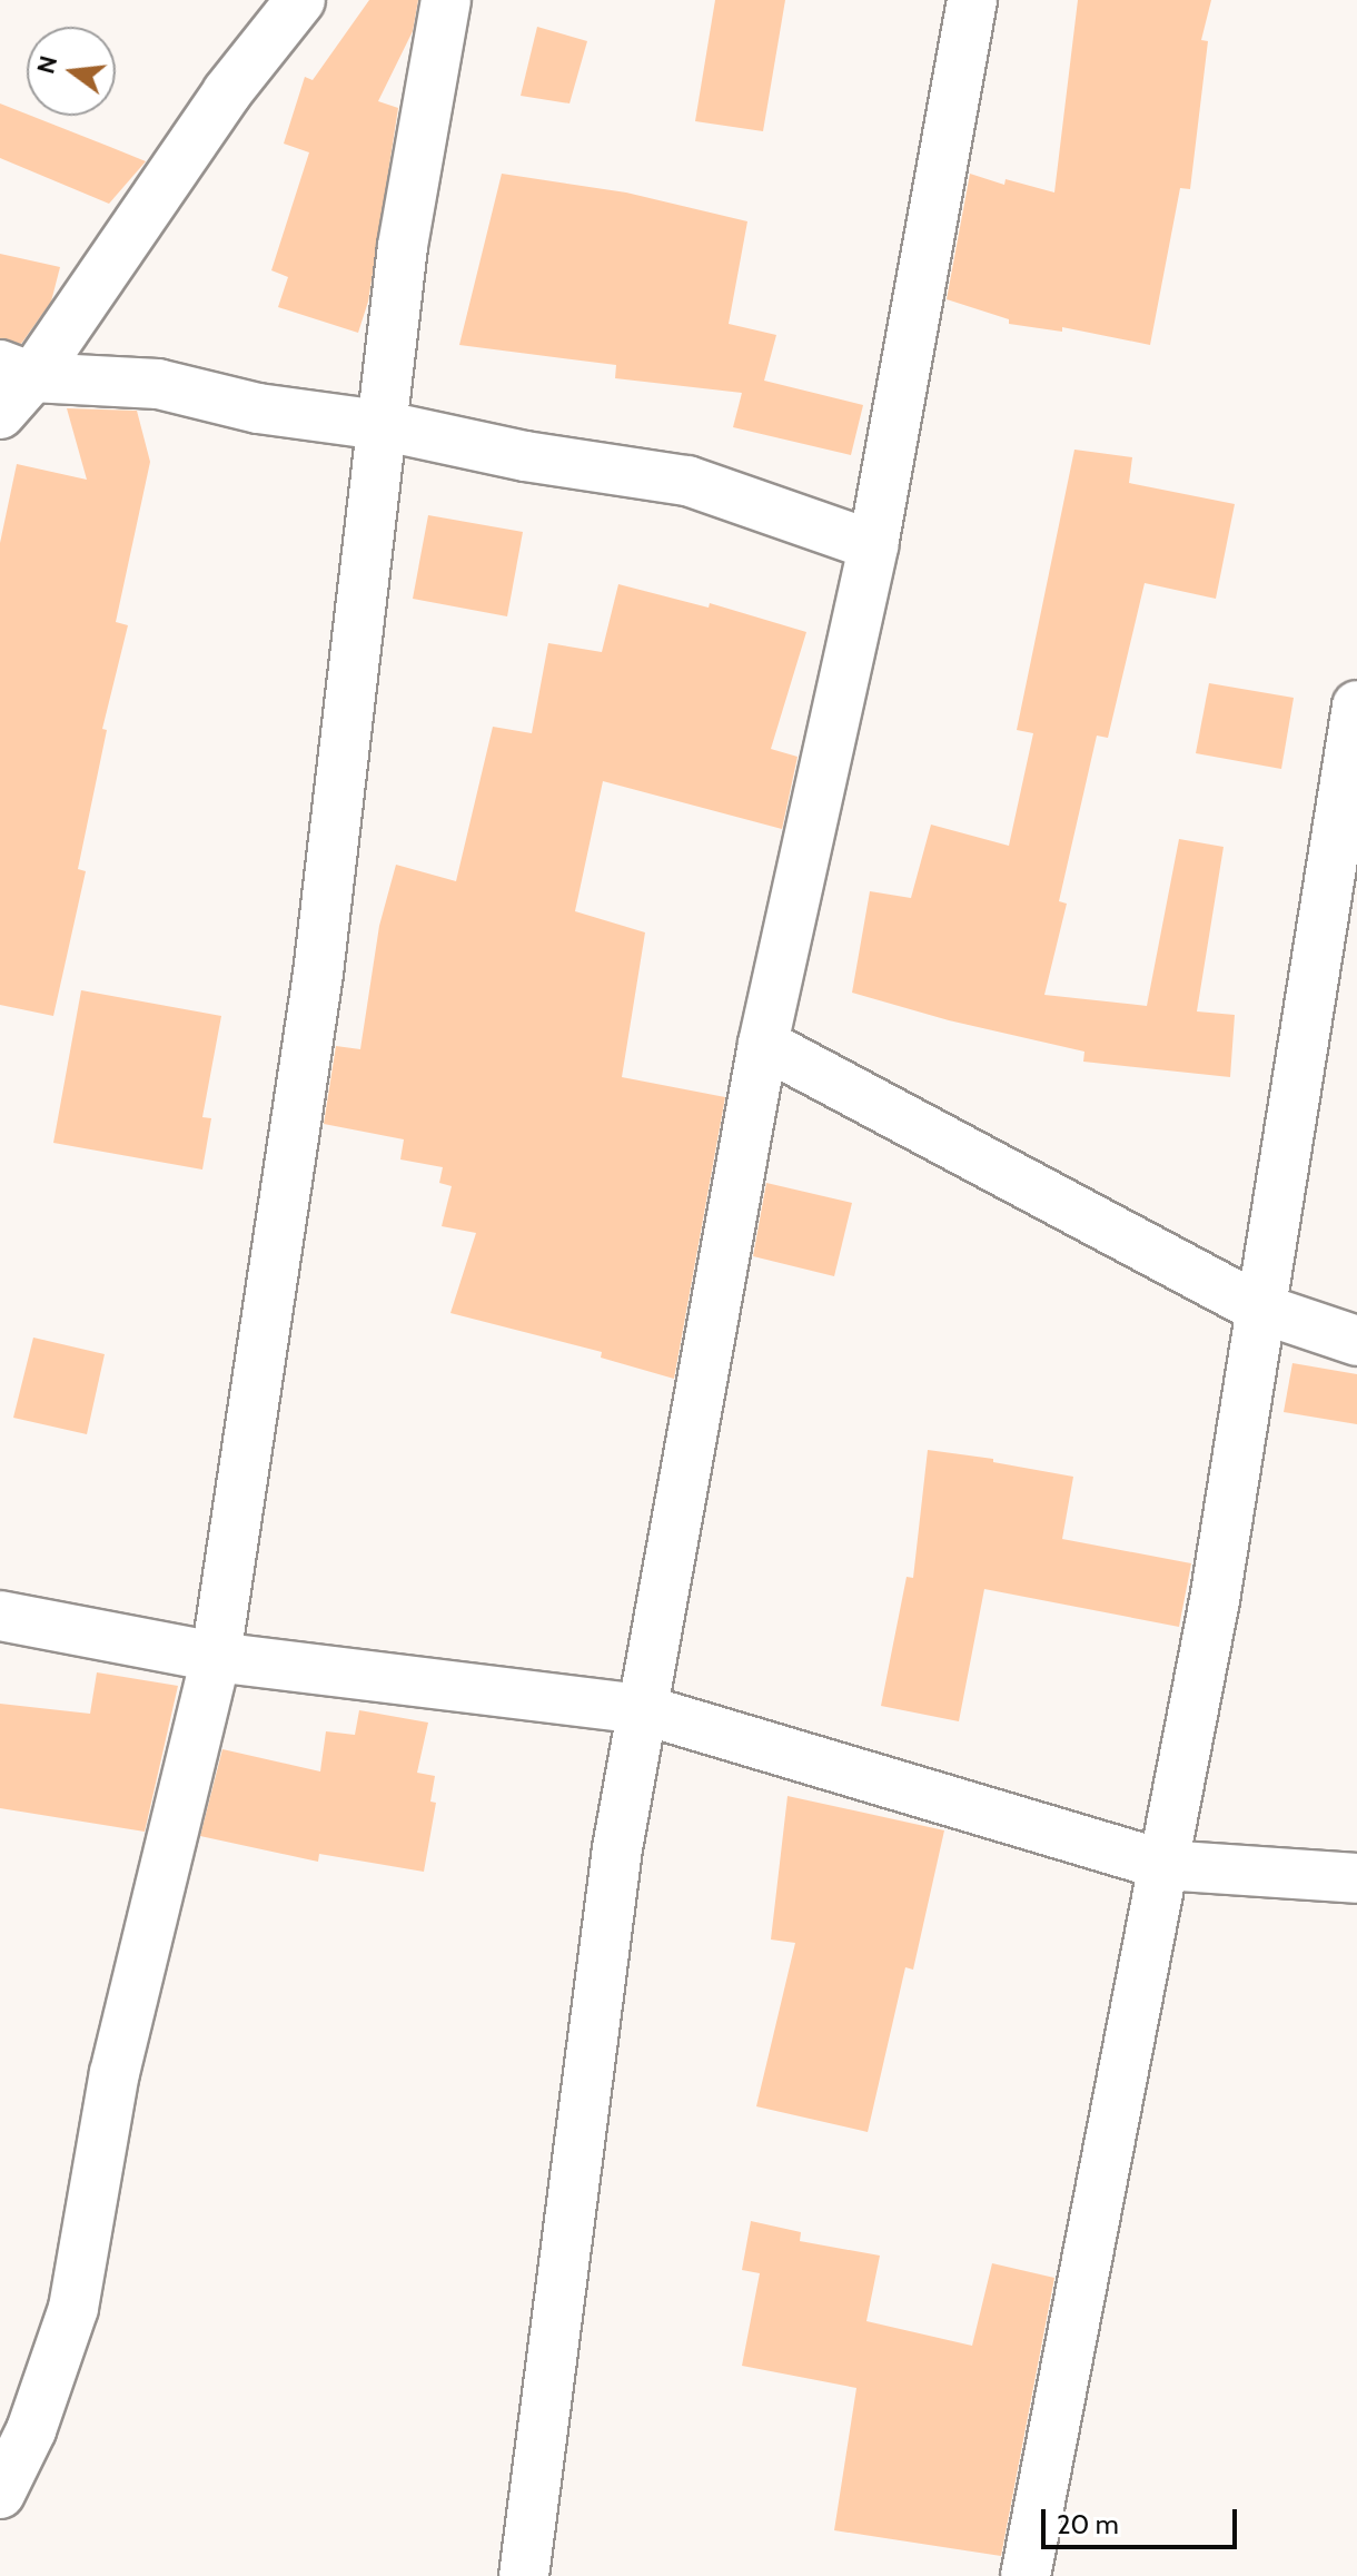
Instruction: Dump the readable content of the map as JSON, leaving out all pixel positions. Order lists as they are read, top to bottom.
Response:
{
  "scale_bar": "20 m",
  "north": "left"
}
